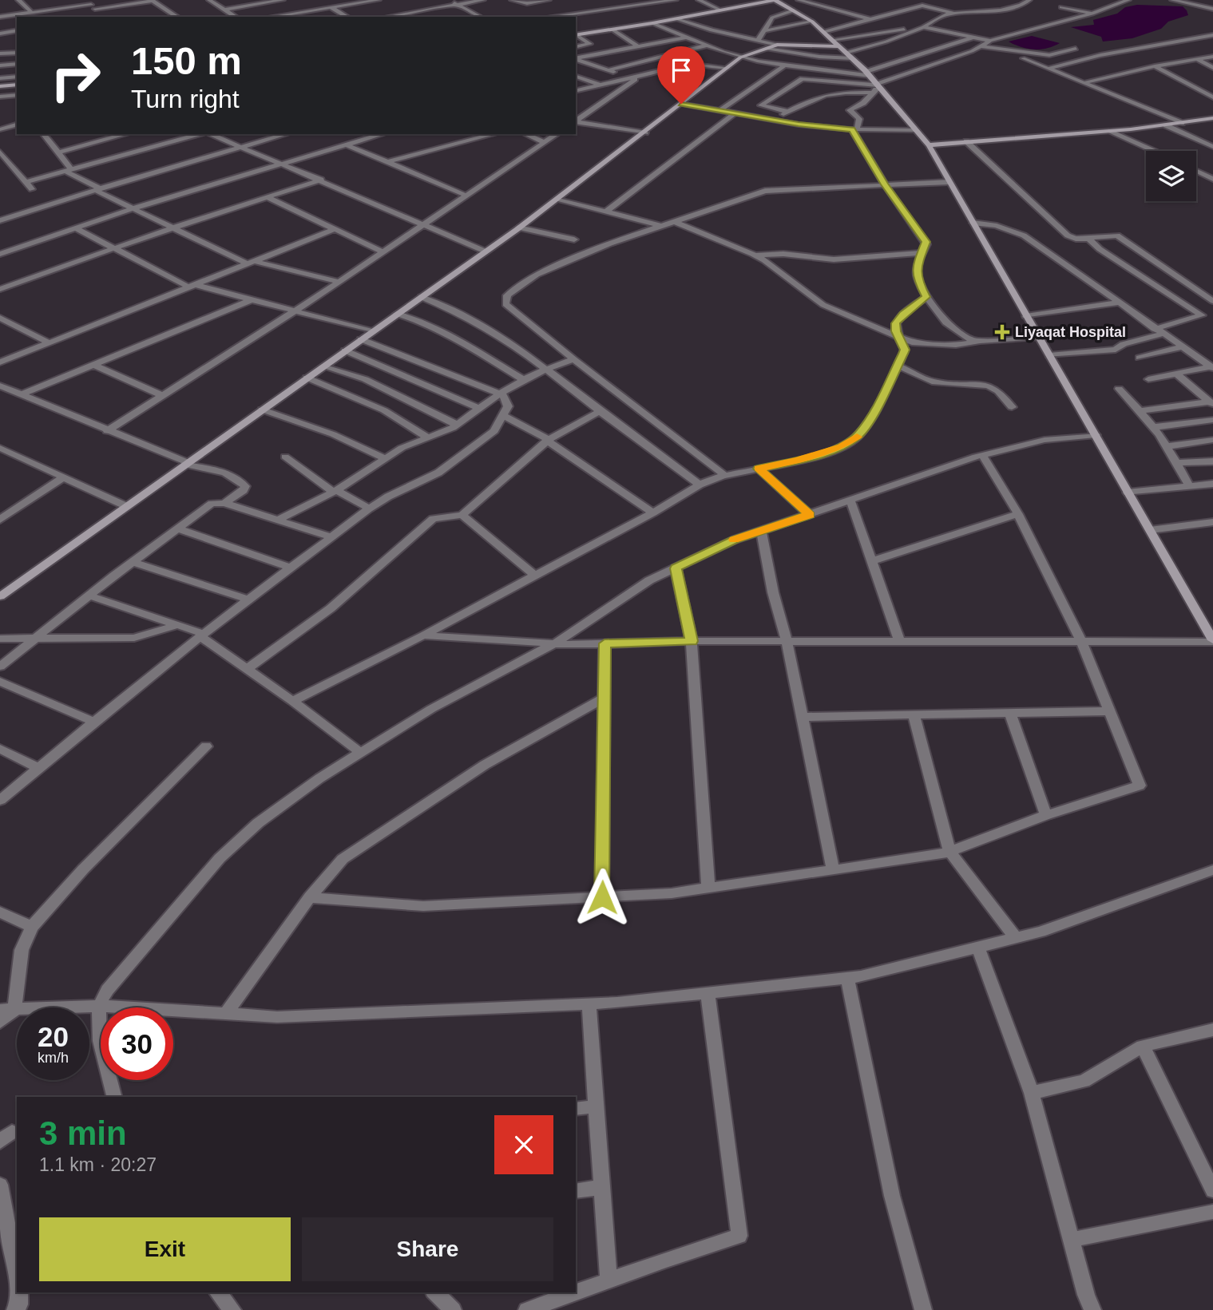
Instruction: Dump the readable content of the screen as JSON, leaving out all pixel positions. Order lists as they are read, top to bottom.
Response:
{
  "places": {
    "health": ["Liyaqat Hospital"]
  },
  "page": {
    "turn": ["150 m", "Turn right"],
    "speed": "20 km/h",
    "limit": "30",
    "heading": ["3 min", "1.1 km · 20:27"],
    "buttons": ["Exit", "Share"]
  }
}
